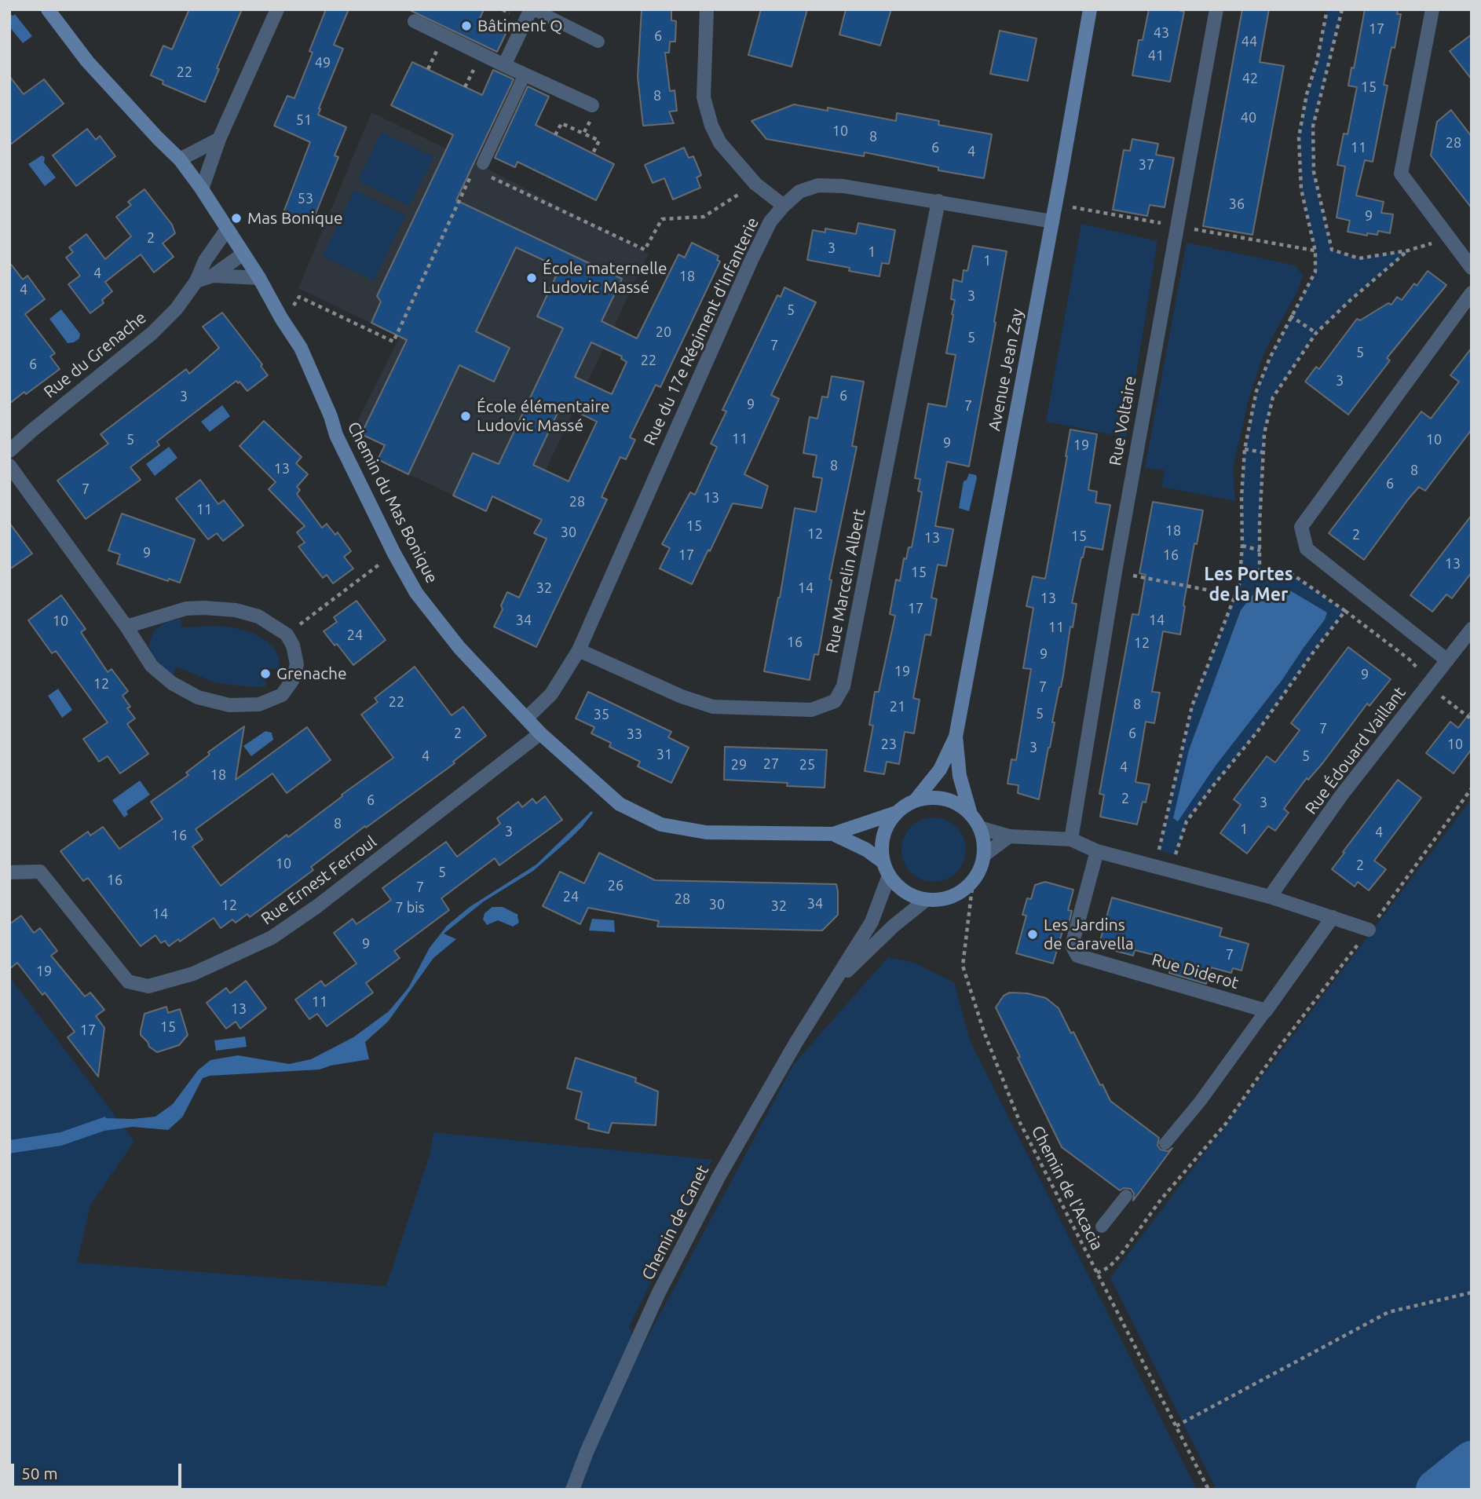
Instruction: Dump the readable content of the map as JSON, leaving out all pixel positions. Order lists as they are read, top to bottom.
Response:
{
  "streets": {
    "street": [
      "Rue du 17e Régiment d'Infanterie",
      "Rue du Grenache",
      "Avenue Jean Zay",
      "Rue Voltaire",
      "Chemin du Mas Bonique",
      "Rue Marcelin Albert",
      "Rue Édouard Vaillant",
      "Rue Ernest Ferroul",
      "Rue Diderot",
      "Chemin de Canet"
    ],
    "path": ["Chemin de l'Acacia"]
  },
  "crossings": [
    ["Rue du 17e Régiment d'Infanterie", "Avenue Jean Zay"],
    ["Rue du 17e Régiment d'Infanterie", "Chemin du Mas Bonique"],
    ["Rue du 17e Régiment d'Infanterie", "Rue Marcelin Albert"],
    ["Rue du Grenache", "Chemin du Mas Bonique"],
    ["Avenue Jean Zay", "Chemin du Mas Bonique"],
    ["Avenue Jean Zay", "Chemin de l'Acacia"],
    ["Avenue Jean Zay", "Chemin de Canet"],
    ["Chemin du Mas Bonique", "Rue Ernest Ferroul"],
    ["Chemin du Mas Bonique", "Chemin de l'Acacia"],
    ["Chemin du Mas Bonique", "Chemin de Canet"],
    ["Chemin de l'Acacia", "Chemin de Canet"]
  ],
  "districts": ["Les Portes de la Mer"],
  "places": [
    "Bâtiment Q",
    "Mas Bonique",
    "École maternelle Ludovic Massé",
    "École élémentaire Ludovic Massé",
    "Grenache",
    "Les Jardins de Caravella"
  ],
  "house_numbers": [
    "17",
    "43",
    "6",
    "44",
    "41",
    "49",
    "22",
    "42",
    "15",
    "8",
    "40",
    "51",
    "10",
    "8",
    "28",
    "6",
    "11",
    "4",
    "37",
    "53",
    "36",
    "9",
    "2",
    "3",
    "1",
    "1",
    "4",
    "18",
    "4",
    "3",
    "5",
    "20",
    "5",
    "7",
    "5",
    "22",
    "6",
    "3",
    "6",
    "3",
    "9",
    "7",
    "11",
    "5",
    "10",
    "9",
    "19",
    "8",
    "13",
    "8",
    "6",
    "7",
    "13",
    "28",
    "11",
    "15",
    "18",
    "30",
    "12",
    "2",
    "15",
    "13",
    "9",
    "17",
    "16",
    "13",
    "15",
    "32",
    "14",
    "13",
    "17",
    "34",
    "14",
    "10",
    "11",
    "24",
    "16",
    "12",
    "9",
    "19",
    "9",
    "12",
    "7",
    "22",
    "8",
    "21",
    "5",
    "35",
    "7",
    "2",
    "6",
    "33",
    "23",
    "10",
    "3",
    "31",
    "4",
    "5",
    "27",
    "29",
    "25",
    "4",
    "18",
    "2",
    "6",
    "3",
    "8",
    "1",
    "3",
    "4",
    "16",
    "10",
    "2",
    "5",
    "16",
    "26",
    "7",
    "24",
    "28",
    "34",
    "30",
    "12",
    "32",
    "7 bis",
    "14",
    "9",
    "7",
    "19",
    "11",
    "13",
    "15",
    "17"
  ],
  "scale_bar": "50 m"
}
